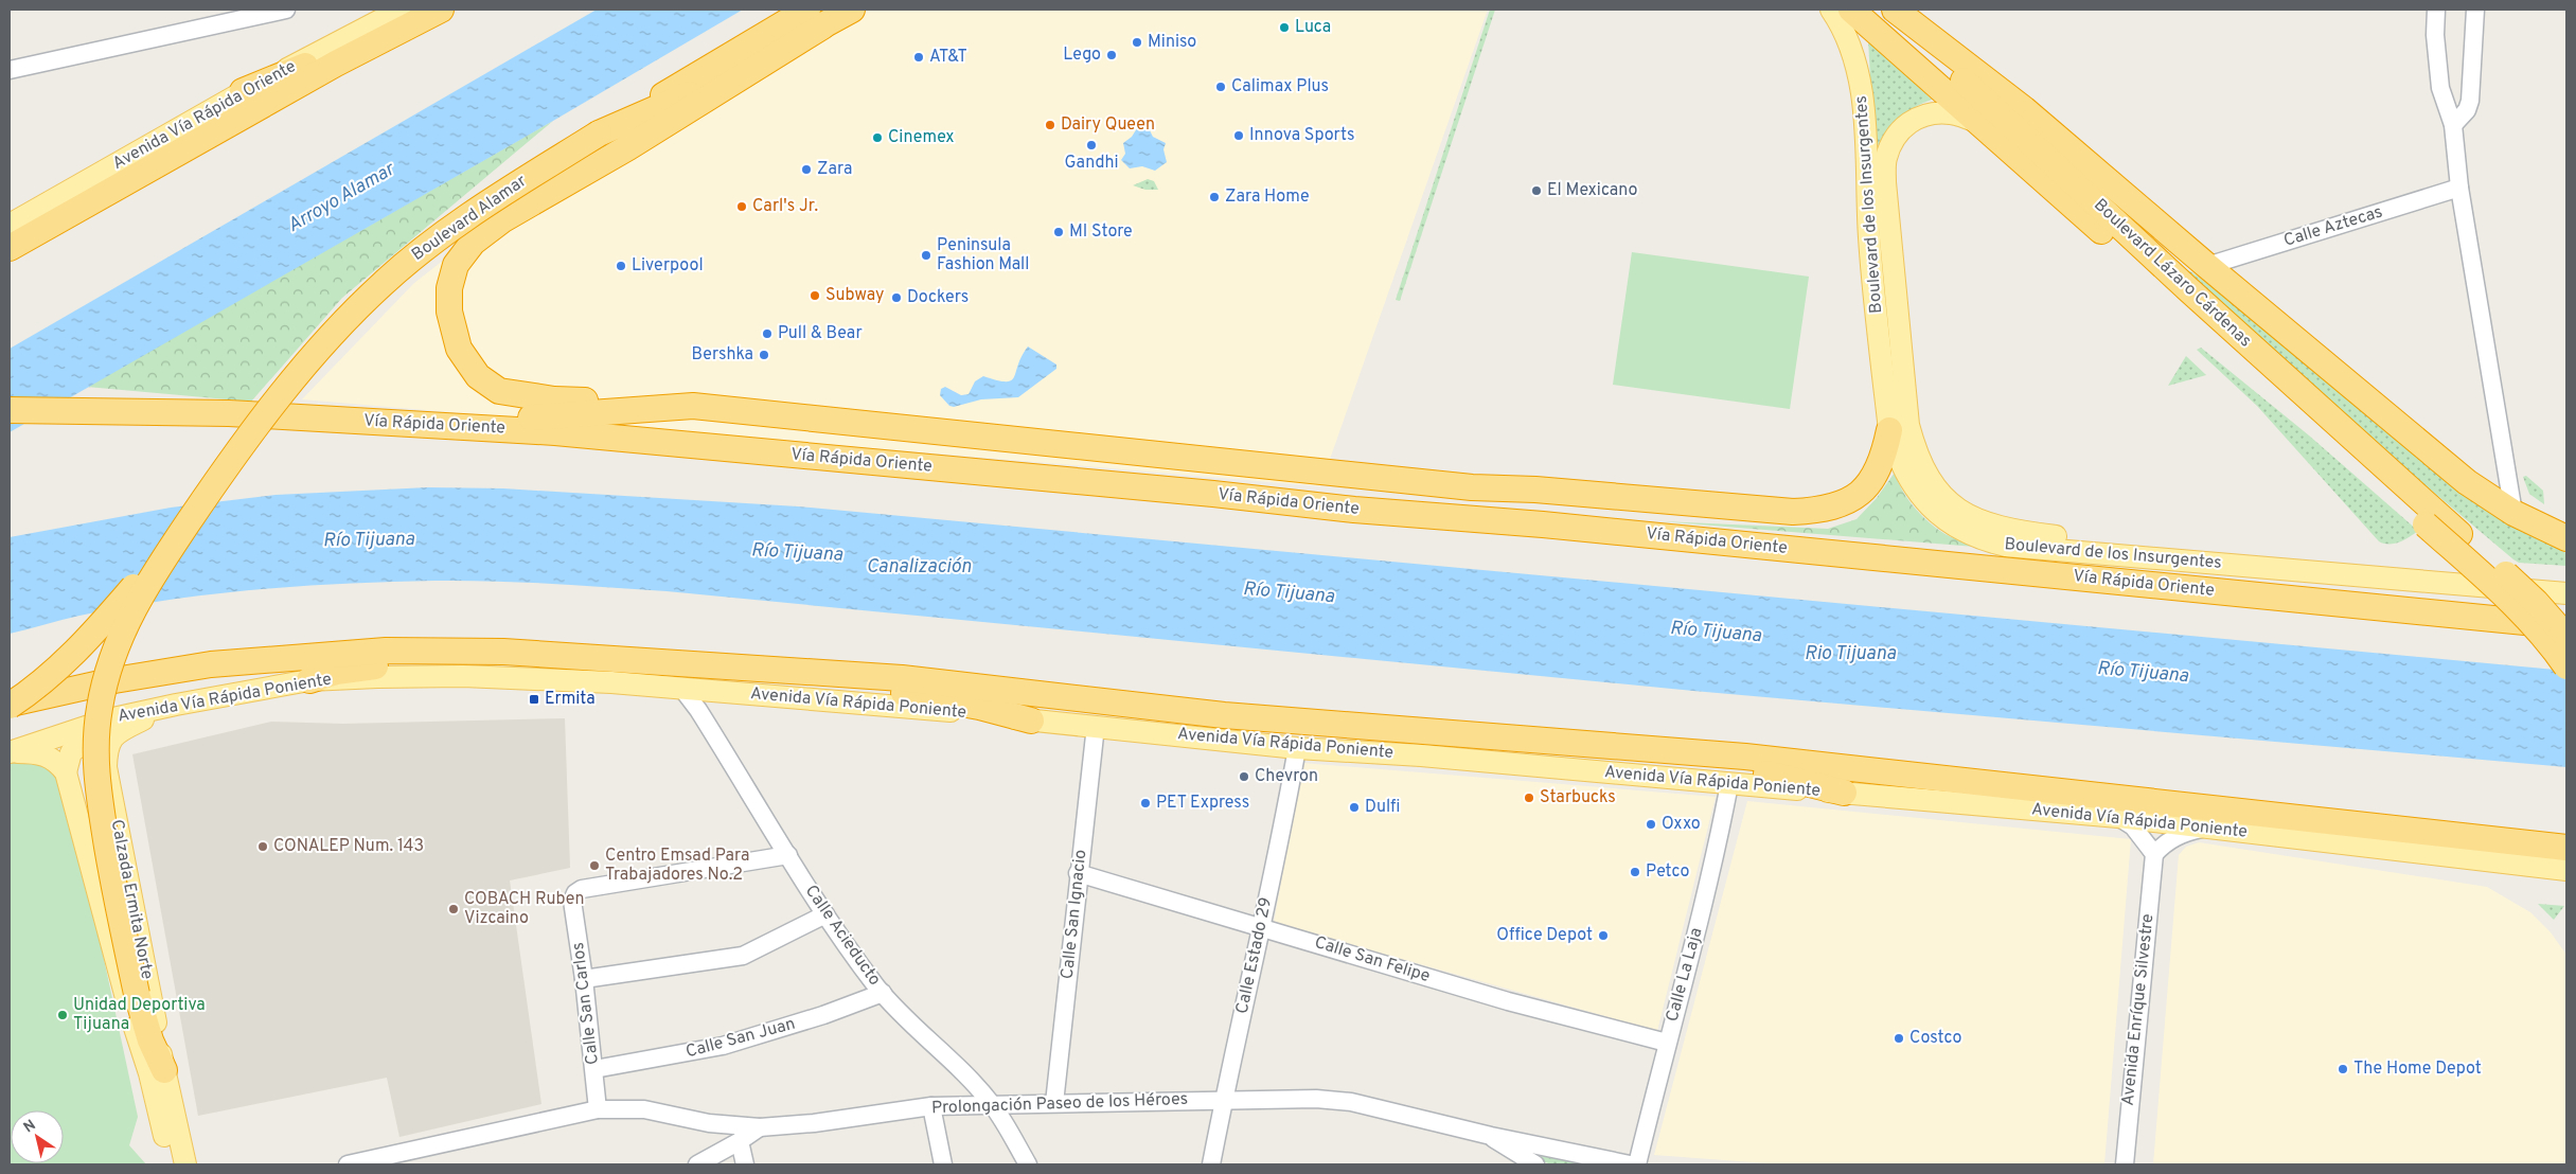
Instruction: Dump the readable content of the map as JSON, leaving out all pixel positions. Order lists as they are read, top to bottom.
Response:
{
  "streets": {
    "highway": [
      "Boulevard Alamar",
      "Boulevard Lázaro Cárdenas",
      "Vía Rápida Oriente",
      "Avenida Vía Rápida Poniente"
    ],
    "main road": ["Avenida Vía Rápida Oriente", "Boulevard de los Insurgentes", "Calzada Ermita Norte"],
    "street": [
      "Calle Aztecas",
      "Calle San Ignacio",
      "Calle Acieducto",
      "Calle Estado 29",
      "Calle San Felipe",
      "Calle La Laja",
      "Calle San Carlos",
      "Avenida Enríque Silvestre",
      "Calle San Juan",
      "Prolongación Paseo de los Héroes"
    ]
  },
  "crossings": [
    ["Boulevard de los Insurgentes", "Boulevard Lázaro Cárdenas"],
    ["Avenida Vía Rápida Poniente", "Calzada Ermita Norte"],
    ["Avenida Vía Rápida Poniente", "Calle San Ignacio"],
    ["Avenida Vía Rápida Poniente", "Calle Acieducto"],
    ["Avenida Vía Rápida Poniente", "Calle Estado 29"],
    ["Avenida Vía Rápida Poniente", "Calle La Laja"],
    ["Calle San Ignacio", "Calle San Felipe"],
    ["Calle San Ignacio", "Prolongación Paseo de los Héroes"],
    ["Calle Acieducto", "Calle San Carlos"],
    ["Calle Acieducto", "Calle San Juan"],
    ["Calle Acieducto", "Prolongación Paseo de los Héroes"],
    ["Calle Estado 29", "Calle San Felipe"],
    ["Calle Estado 29", "Prolongación Paseo de los Héroes"],
    ["Calle San Felipe", "Calle La Laja"],
    ["Calle San Carlos", "Calle San Juan"],
    ["Calle San Carlos", "Prolongación Paseo de los Héroes"]
  ],
  "water": [
    "Arroyo Alamar",
    "Río Tijuana",
    "Canalización",
    "Rio Tijuana"
  ],
  "places": {
    "other": [
      "Luca",
      "Miniso",
      "Lego",
      "AT&T",
      "Calimax Plus",
      "Dairy Queen",
      "Innova Sports",
      "Cinemex",
      "Gandhi",
      "Zara",
      "El Mexicano",
      "Zara Home",
      "Carl's Jr.",
      "MI Store",
      "Peninsula Fashion Mall",
      "Liverpool",
      "Subway",
      "Dockers",
      "Pull & Bear",
      "Bershka",
      "Chevron",
      "Starbucks",
      "PET Express",
      "Dulfi",
      "Oxxo",
      "CONALEP Num. 143",
      "Centro Emsad Para Trabajadores No.2",
      "Petco",
      "COBACH Ruben Vizcaino",
      "Office Depot",
      "Unidad Deportiva Tijuana",
      "Costco",
      "The Home Depot"
    ],
    "transit": ["Ermita"]
  },
  "north": "top left"
}
